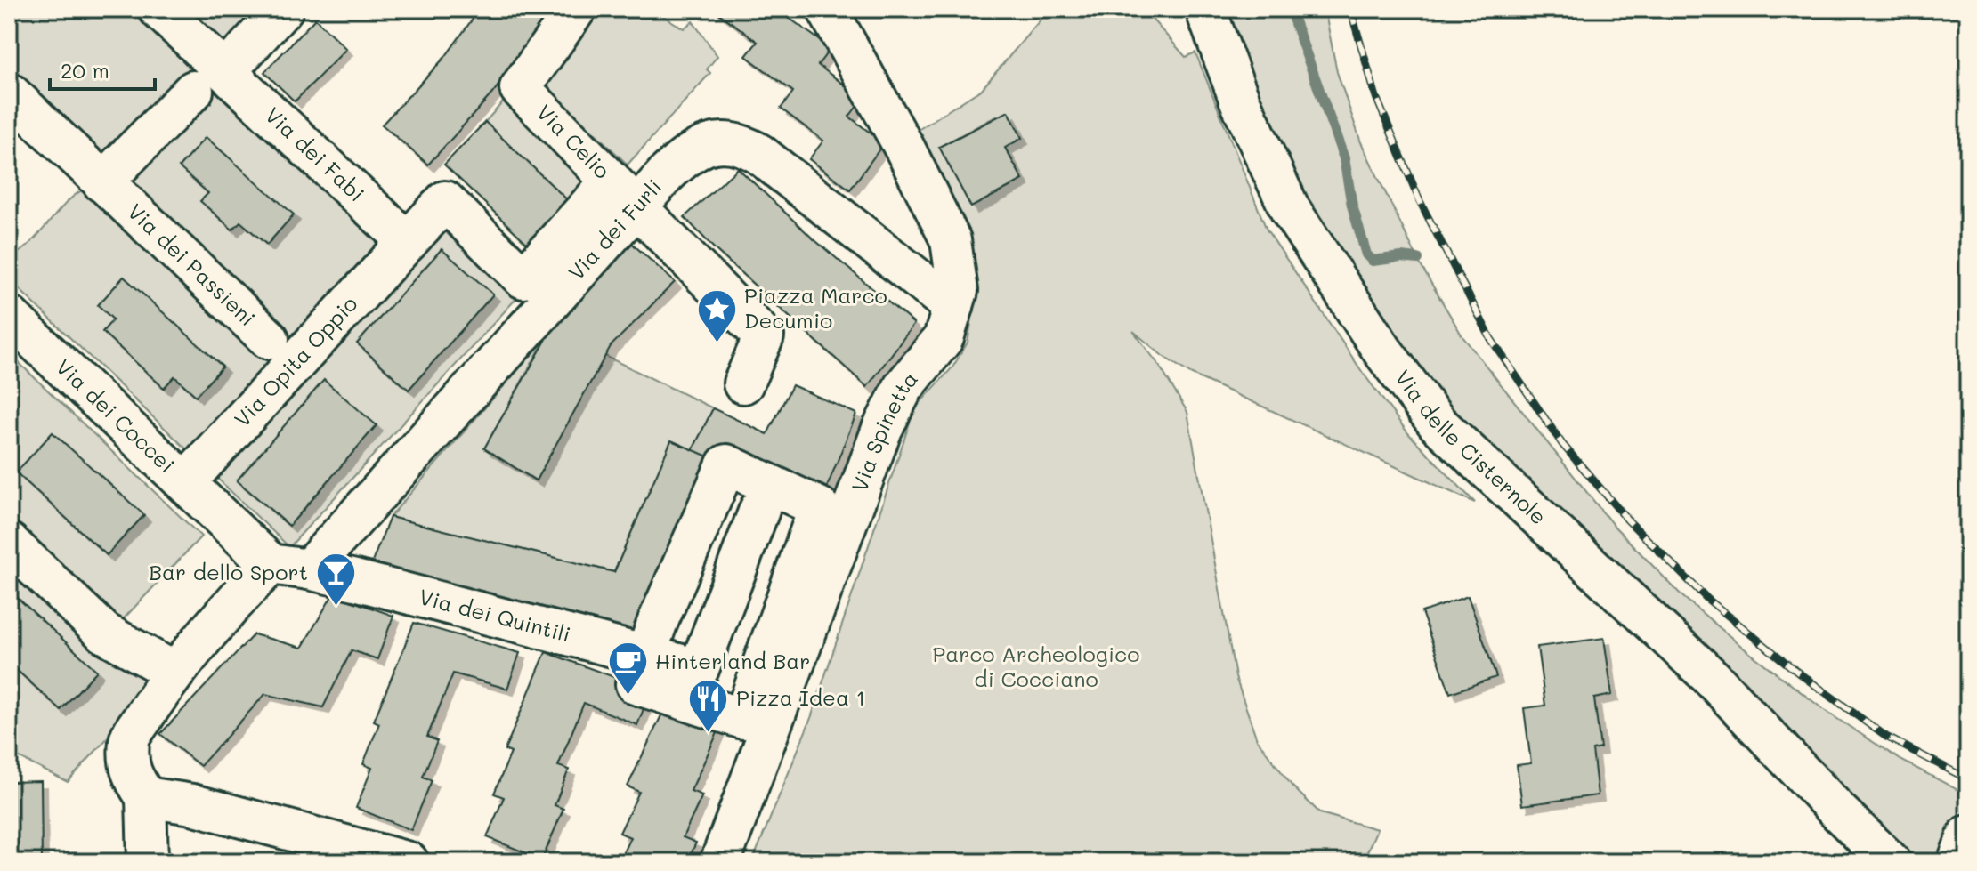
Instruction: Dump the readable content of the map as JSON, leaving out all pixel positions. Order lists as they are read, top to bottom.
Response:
{
  "streets": {
    "street": [
      "Via Celio",
      "Via dei Fabi",
      "Via dei Furli",
      "Via dei Passieni",
      "Via Opita Oppio",
      "Via dei Coccei",
      "Via Spinetta",
      "Via delle Cisternole",
      "Via dei Quintili"
    ]
  },
  "crossings": [
    ["Via Celio", "Via dei Furli"],
    ["Via Celio", "Via Opita Oppio"],
    ["Via dei Fabi", "Via Opita Oppio"],
    ["Via dei Furli", "Via Opita Oppio"],
    ["Via dei Furli", "Via Spinetta"],
    ["Via dei Furli", "Via dei Quintili"],
    ["Via Opita Oppio", "Via dei Coccei"],
    ["Via dei Coccei", "Via dei Quintili"]
  ],
  "parks": ["Parco Archeologico di Cocciano"],
  "places": {
    "place": ["Piazza Marco Decumio"],
    "bar": ["Bar dello Sport"],
    "cafe": ["Hinterland Bar"],
    "restaurant": ["Pizza Idea 1"]
  },
  "scale_bar": "20 m"
}
